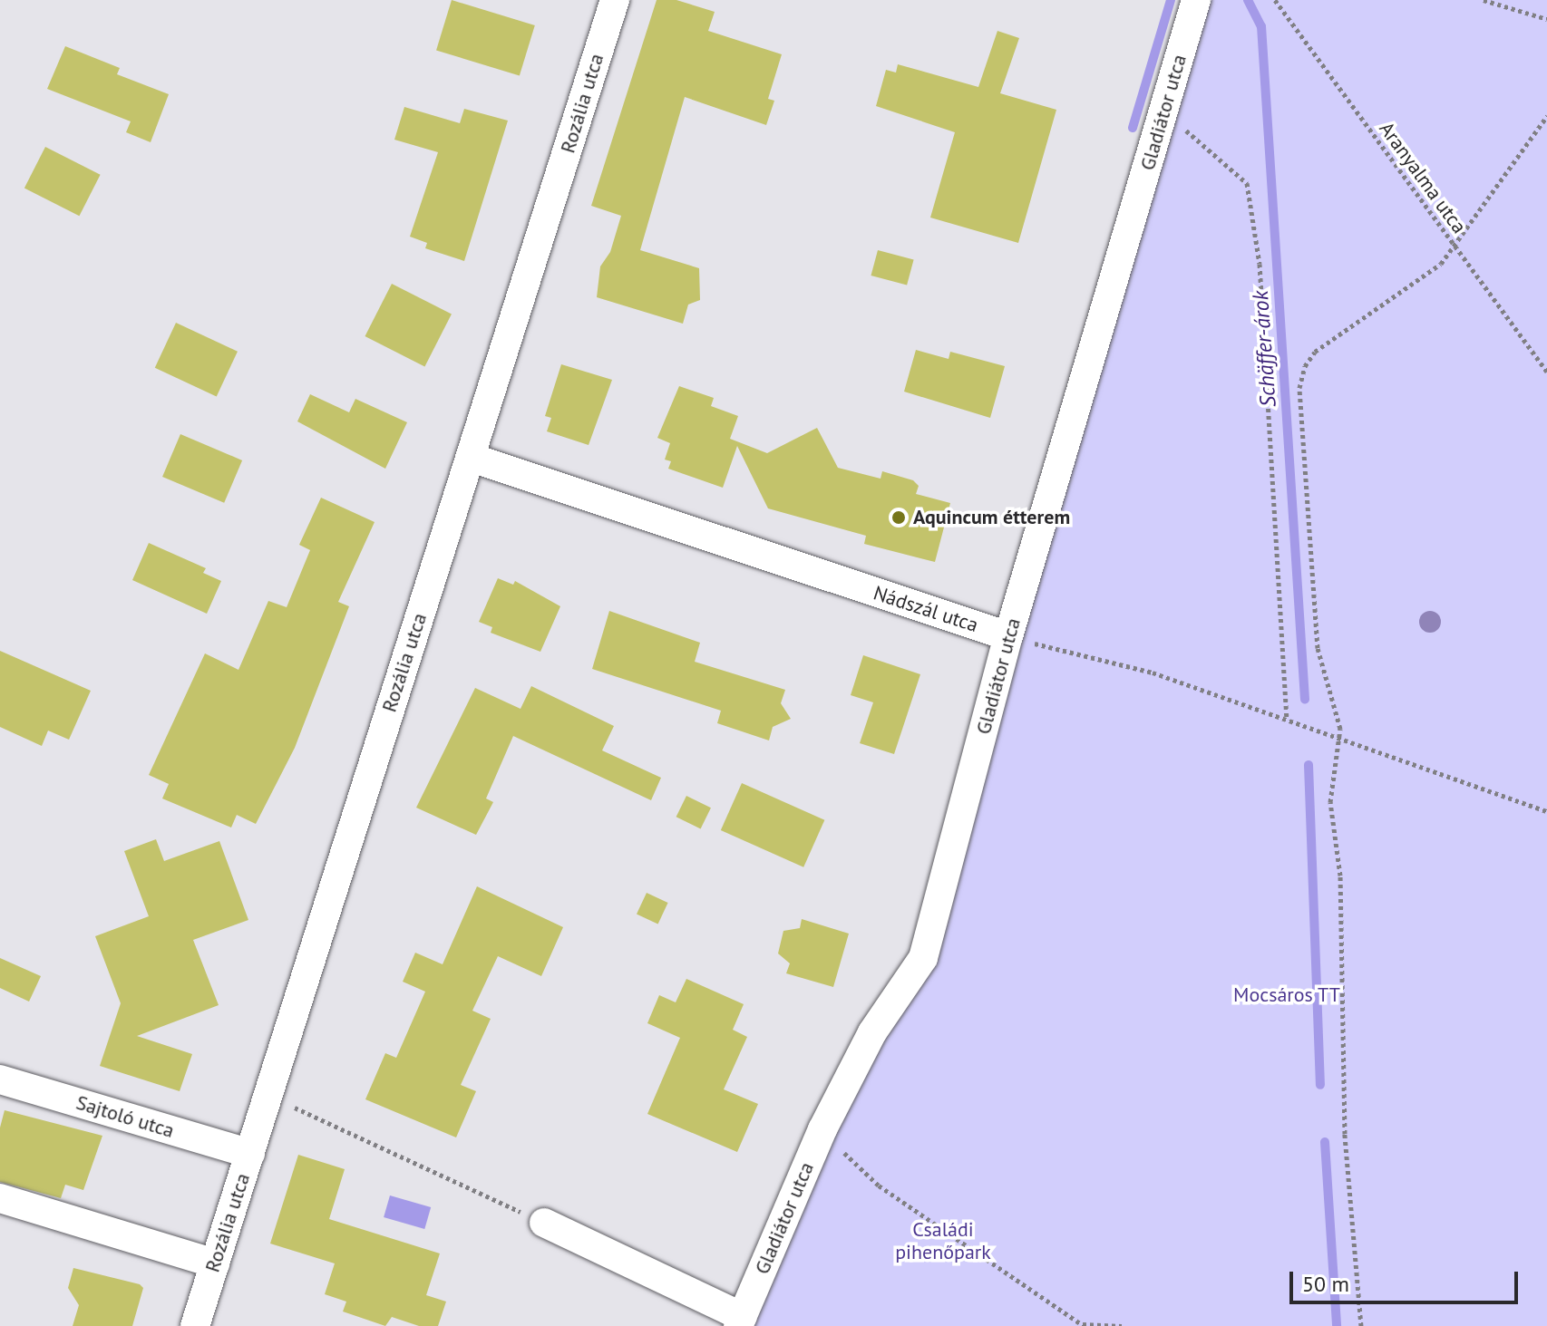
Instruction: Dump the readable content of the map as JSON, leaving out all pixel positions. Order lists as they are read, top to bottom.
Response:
{
  "streets": {
    "street": [
      "Rozália utca",
      "Gladiátor utca",
      "Nádszál utca",
      "Sajtoló utca"
    ],
    "path": ["Aranyalma utca"]
  },
  "crossings": [
    ["Rozália utca", "Nádszál utca"],
    ["Rozália utca", "Sajtoló utca"],
    ["Gladiátor utca", "Nádszál utca"]
  ],
  "water": ["Schäffer-árok"],
  "parks": ["Mocsáros TT", "Családi pihenőpark"],
  "places": ["Aquincum étterem"],
  "scale_bar": "50 m"
}
